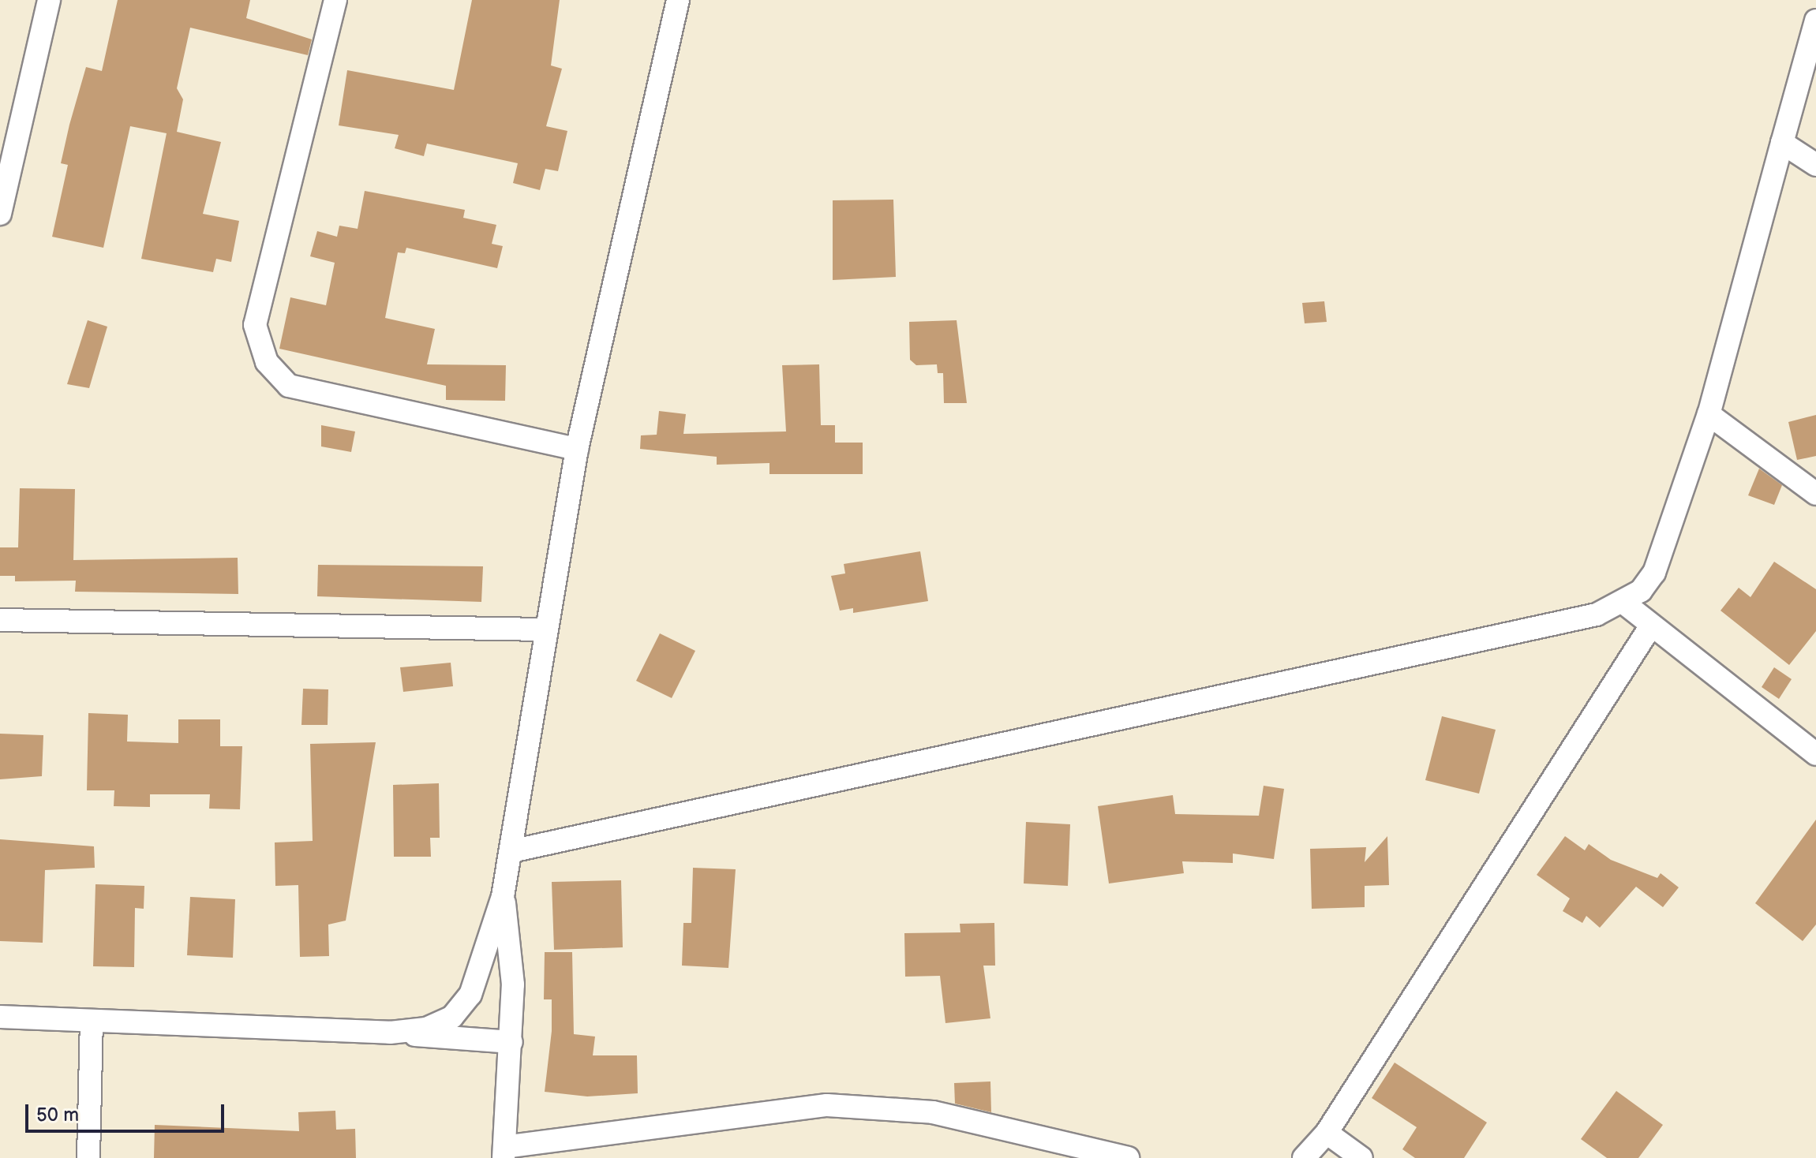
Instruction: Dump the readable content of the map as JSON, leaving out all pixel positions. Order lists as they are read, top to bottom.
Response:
{
  "scale_bar": "50 m"
}
